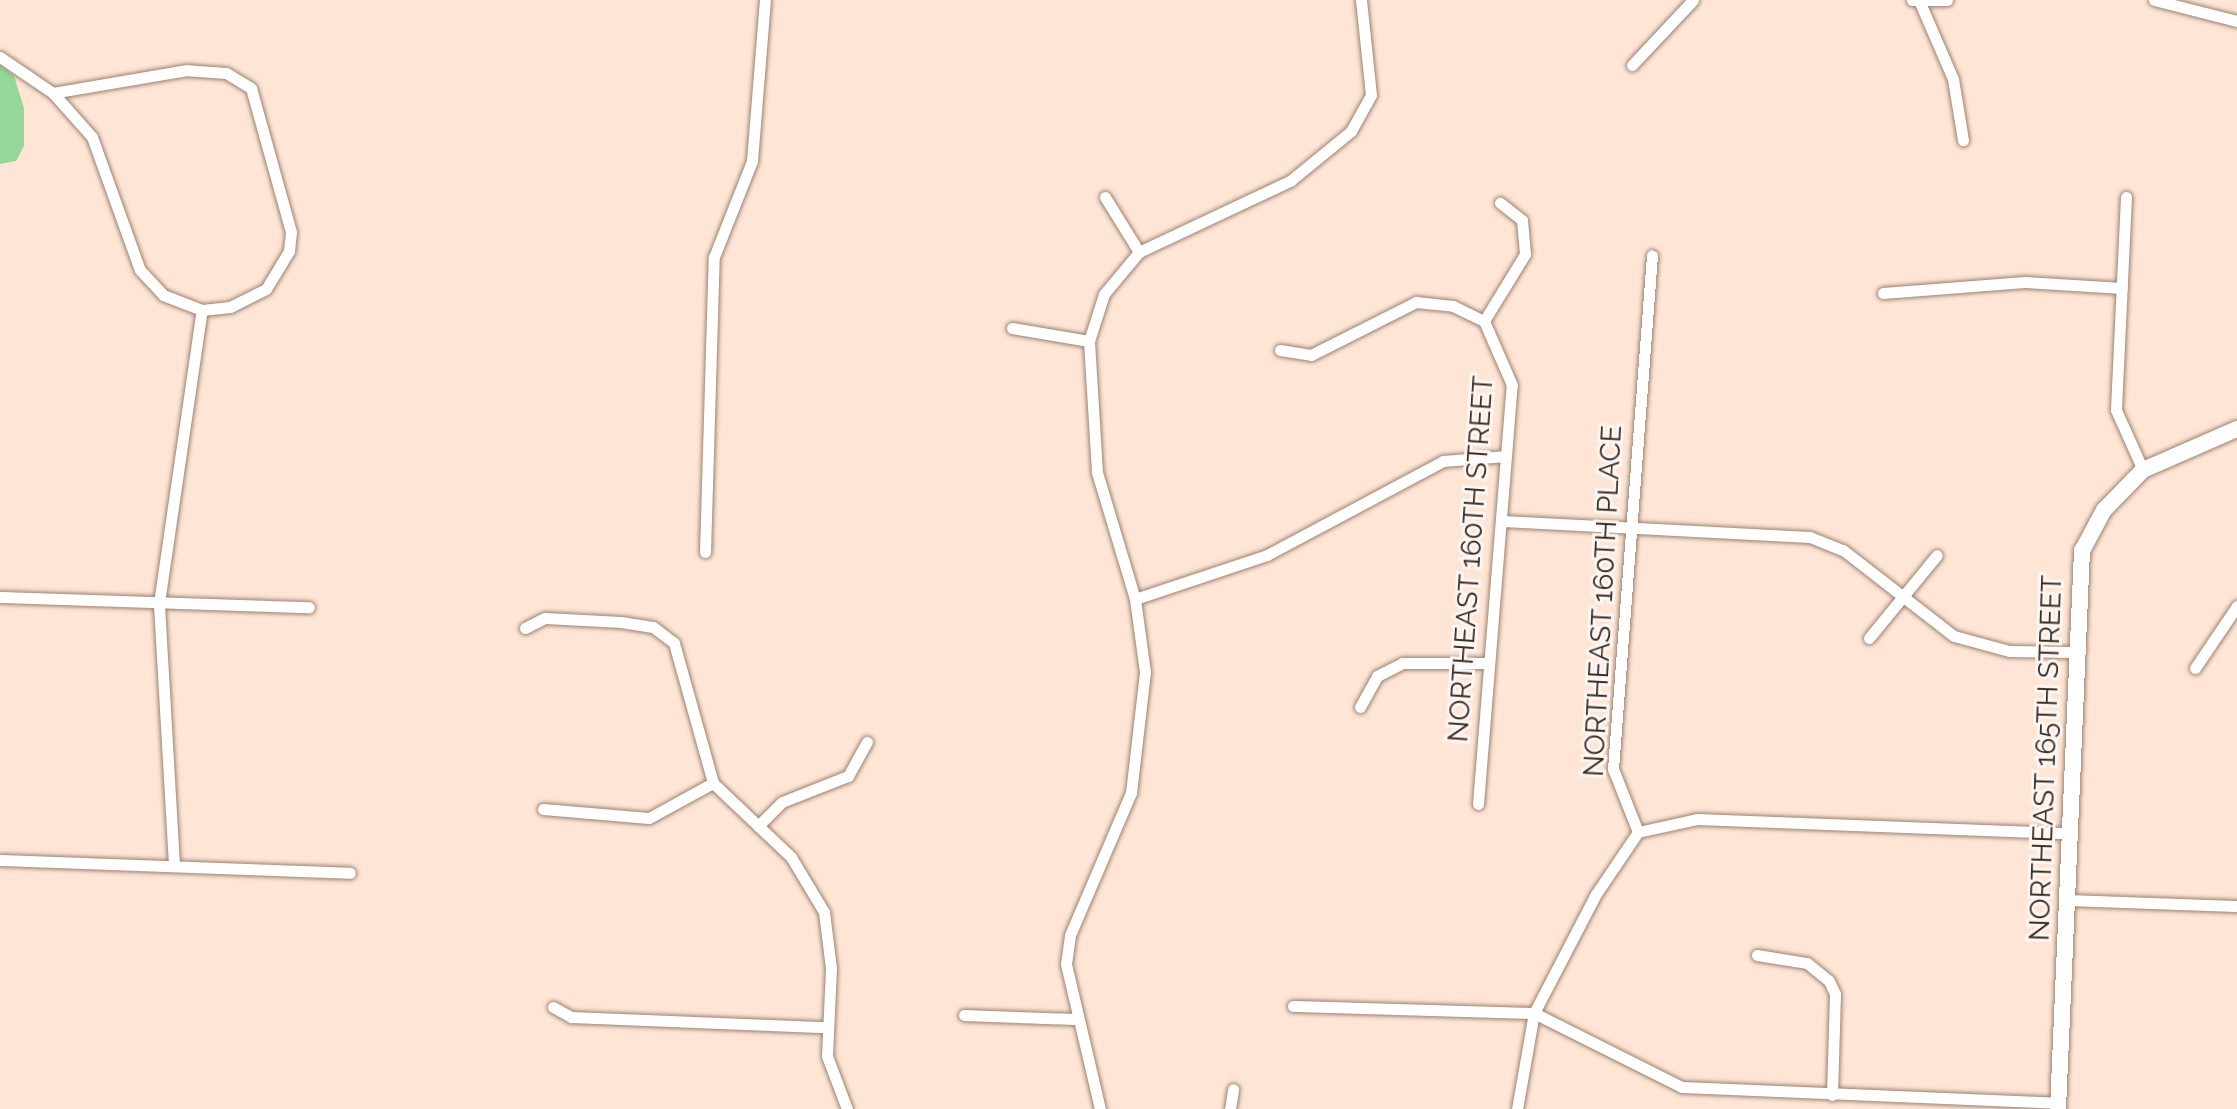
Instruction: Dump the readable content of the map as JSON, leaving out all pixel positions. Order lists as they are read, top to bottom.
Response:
{
  "streets": {
    "street": ["NORTHEAST 160TH STREET", "NORTHEAST 160TH PLACE", "NORTHEAST 165TH STREET"]
  }
}
